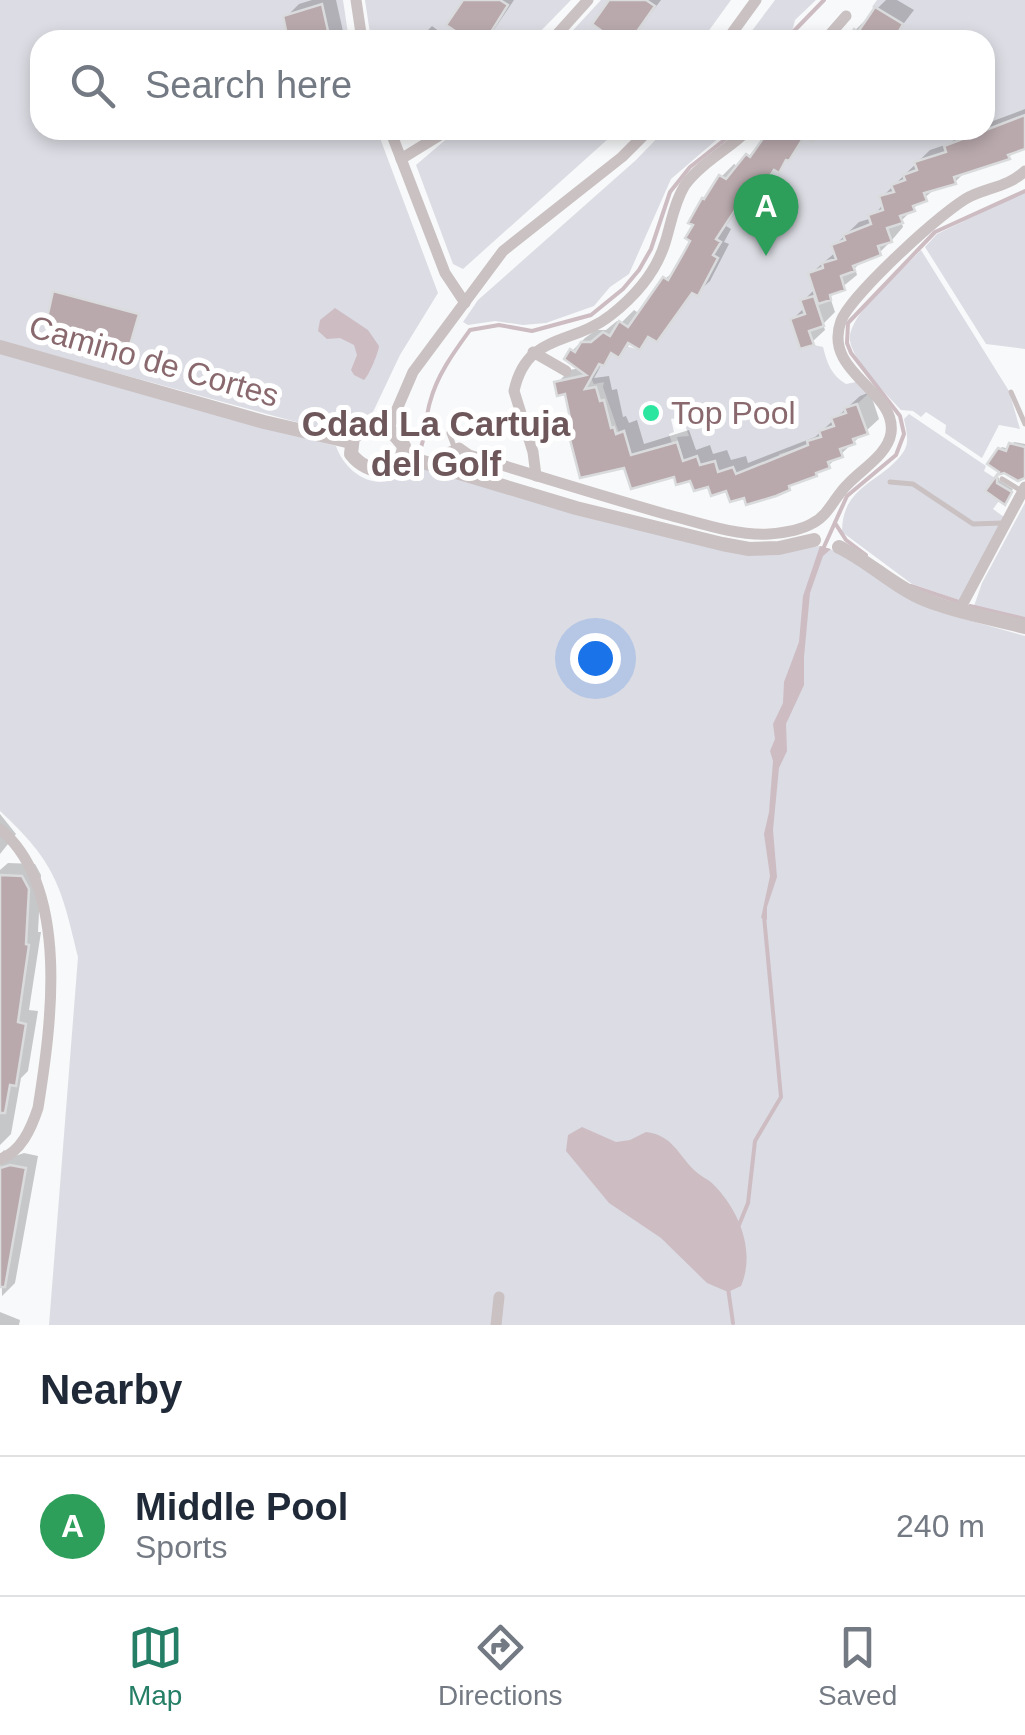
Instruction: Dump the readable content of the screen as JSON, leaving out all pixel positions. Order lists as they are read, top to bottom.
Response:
{
  "streets": {
    "street": ["Camino de Cortes"]
  },
  "districts": ["Cdad La Cartuja del Golf"],
  "places": ["Top Pool"],
  "page": {
    "search": "Search here",
    "pins": "A",
    "heading": "Nearby",
    "list": [
      {
        "mark": "A",
        "name": "Middle Pool",
        "note": "Sports",
        "value": "240 m"
      }
    ],
    "nav": ["Map", "Directions", "Saved"]
  }
}
